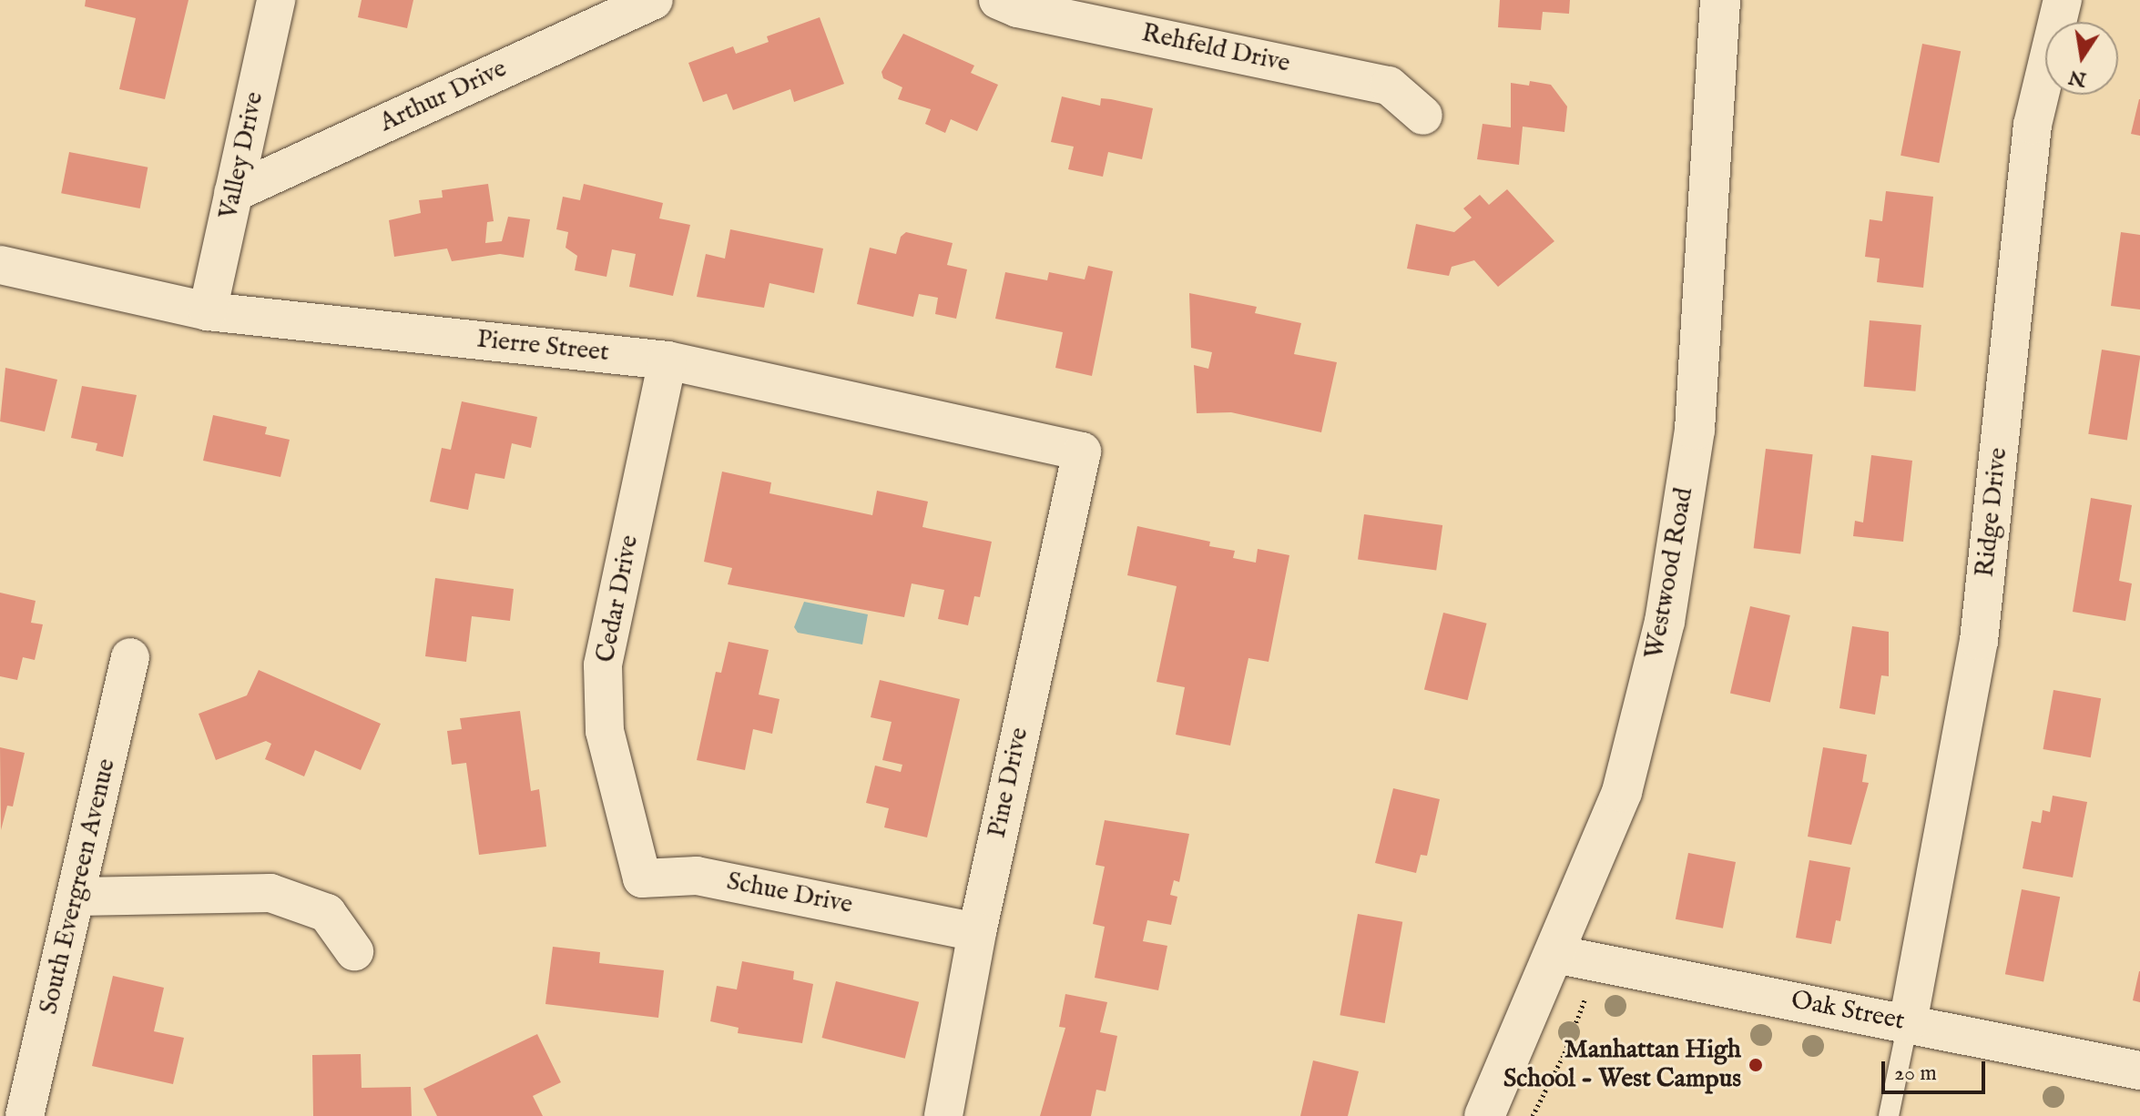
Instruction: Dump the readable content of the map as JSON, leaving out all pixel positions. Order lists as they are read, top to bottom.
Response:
{
  "streets": {
    "street": [
      "Rehfeld Drive",
      "Arthur Drive",
      "Valley Drive",
      "Pierre Street",
      "Ridge Drive",
      "Westwood Road",
      "Cedar Drive",
      "Pine Drive",
      "South Evergreen Avenue",
      "Schue Drive",
      "Oak Street"
    ]
  },
  "crossings": [
    ["Arthur Drive", "Valley Drive"],
    ["Valley Drive", "Pierre Street"],
    ["Pierre Street", "Cedar Drive"],
    ["Pierre Street", "Pine Drive"],
    ["Ridge Drive", "Oak Street"],
    ["Westwood Road", "Oak Street"],
    ["Cedar Drive", "Schue Drive"],
    ["Pine Drive", "Schue Drive"]
  ],
  "places": ["Manhattan High School - West Campus"],
  "scale_bar": "20 m",
  "north": "bottom"
}
